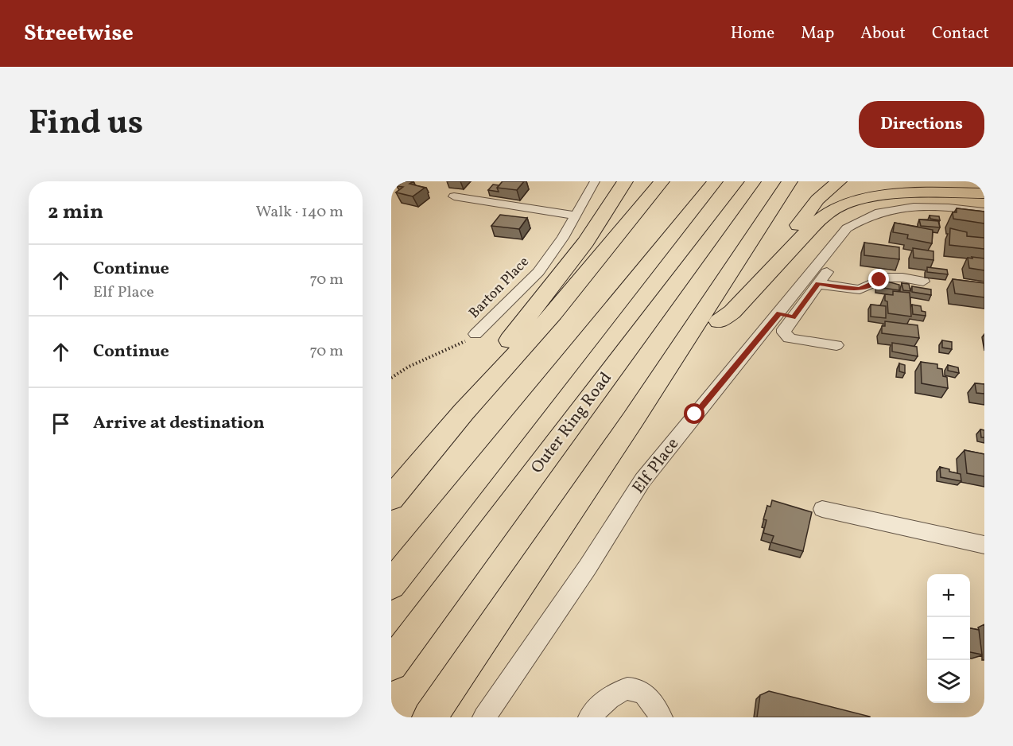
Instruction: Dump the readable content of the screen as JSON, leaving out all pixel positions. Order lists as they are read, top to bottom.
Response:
{
  "streets": {
    "highway": ["Outer Ring Road"],
    "street": ["Barton Place", "Elf Place"]
  },
  "page": {
    "header": "Streetwise",
    "nav": [
      "Home",
      "Map",
      "About",
      "Contact"
    ],
    "title": "Find us",
    "buttons": "Directions",
    "heading": ["2 min", "Walk · 140 m"],
    "list": [
      ["Continue", "Elf Place", "70 m"],
      ["Continue", "70 m"],
      "Arrive at destination"
    ],
    "map_buttons": ["+", "−"]
  }
}
